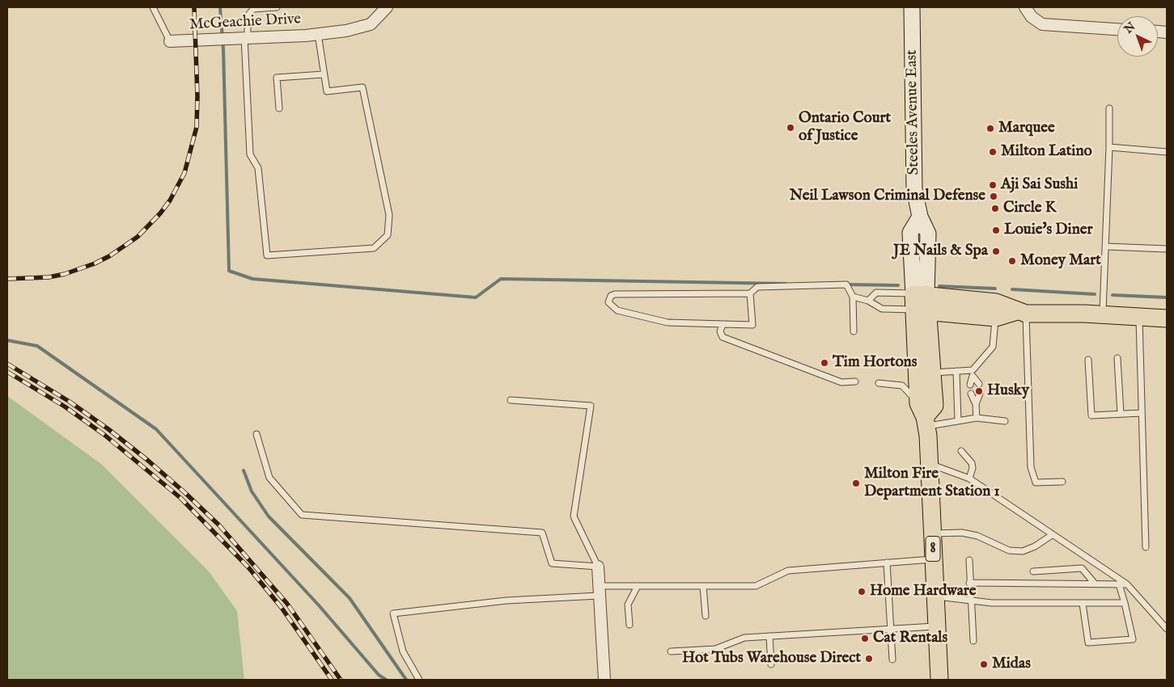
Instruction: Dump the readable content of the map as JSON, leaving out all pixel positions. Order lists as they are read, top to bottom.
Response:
{
  "streets": {
    "main road": ["Steeles Avenue East", "8"],
    "street": ["McGeachie Drive"]
  },
  "places": [
    "Ontario Court of Justice",
    "Marquee",
    "Milton Latino",
    "Aji Sai Sushi",
    "Neil Lawson Criminal Defense",
    "Circle K",
    "Louie's Diner",
    "JE Nails & Spa",
    "Money Mart",
    "Tim Hortons",
    "Husky",
    "Milton Fire Department Station 1",
    "Home Hardware",
    "Cat Rentals",
    "Hot Tubs Warehouse Direct",
    "Midas"
  ],
  "north": "top left"
}
